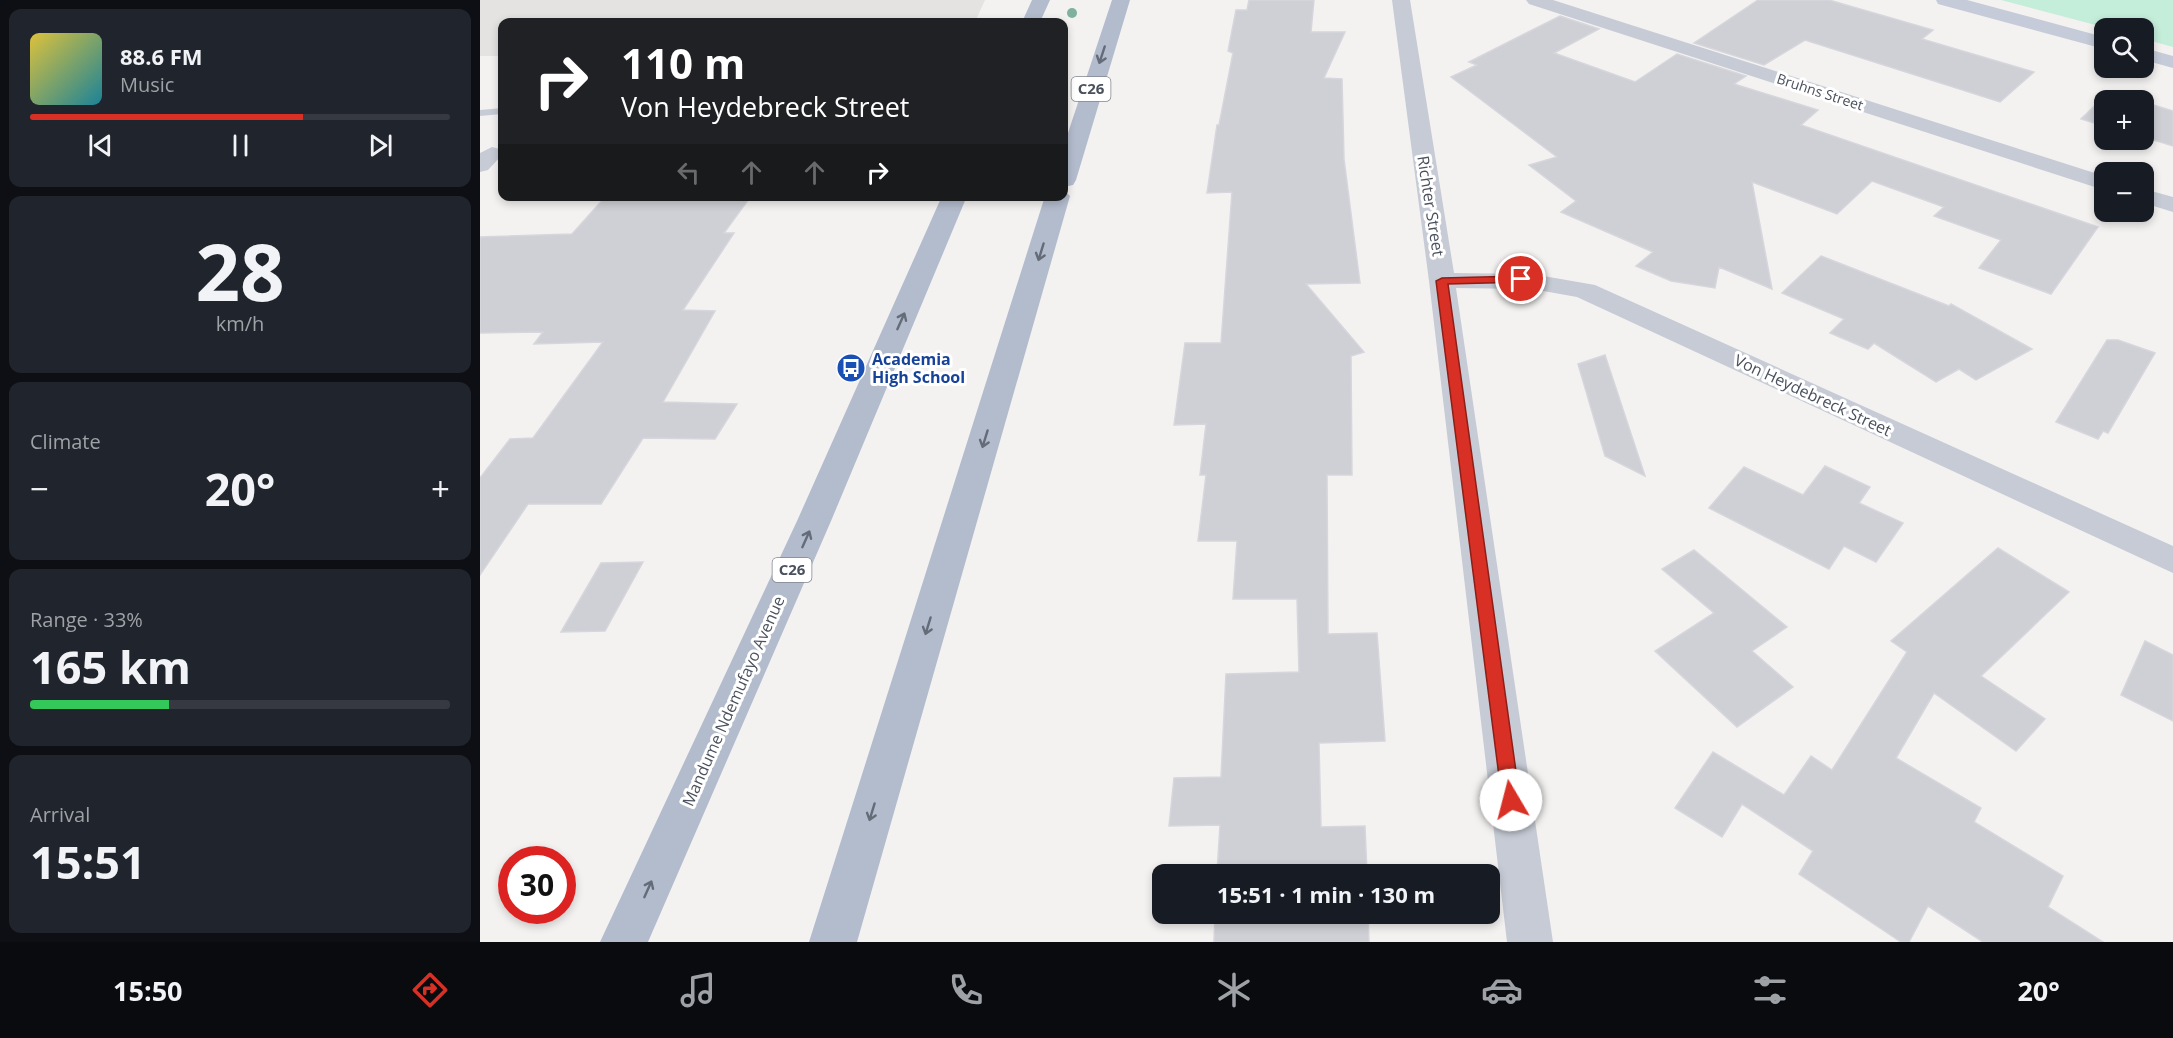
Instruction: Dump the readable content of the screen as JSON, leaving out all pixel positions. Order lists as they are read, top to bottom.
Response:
{
  "streets": {
    "main road": ["C26", "Mandume Ndemufayo Avenue"],
    "street": ["Bruhns Street", "Richter Street", "Von Heydebreck Street"]
  },
  "crossings": [
    ["Richter Street", "Von Heydebreck Street"]
  ],
  "places": {
    "bus stop": ["Academia High School"]
  },
  "page": {
    "map_buttons": ["+", "−"],
    "turn": ["110 m", "Von Heydebreck Street"],
    "song": ["88.6 FM", "Music"],
    "tile": [
      ["28", "km/h"],
      "Climate",
      ["Range · 33%", "165 km"],
      ["Arrival", "15:51"]
    ],
    "heat": ["−", "20°", "+"],
    "limit": "30",
    "trip": "15:51 · 1 min · 130 m",
    "tabs": ["15:50", "20°"]
  }
}
